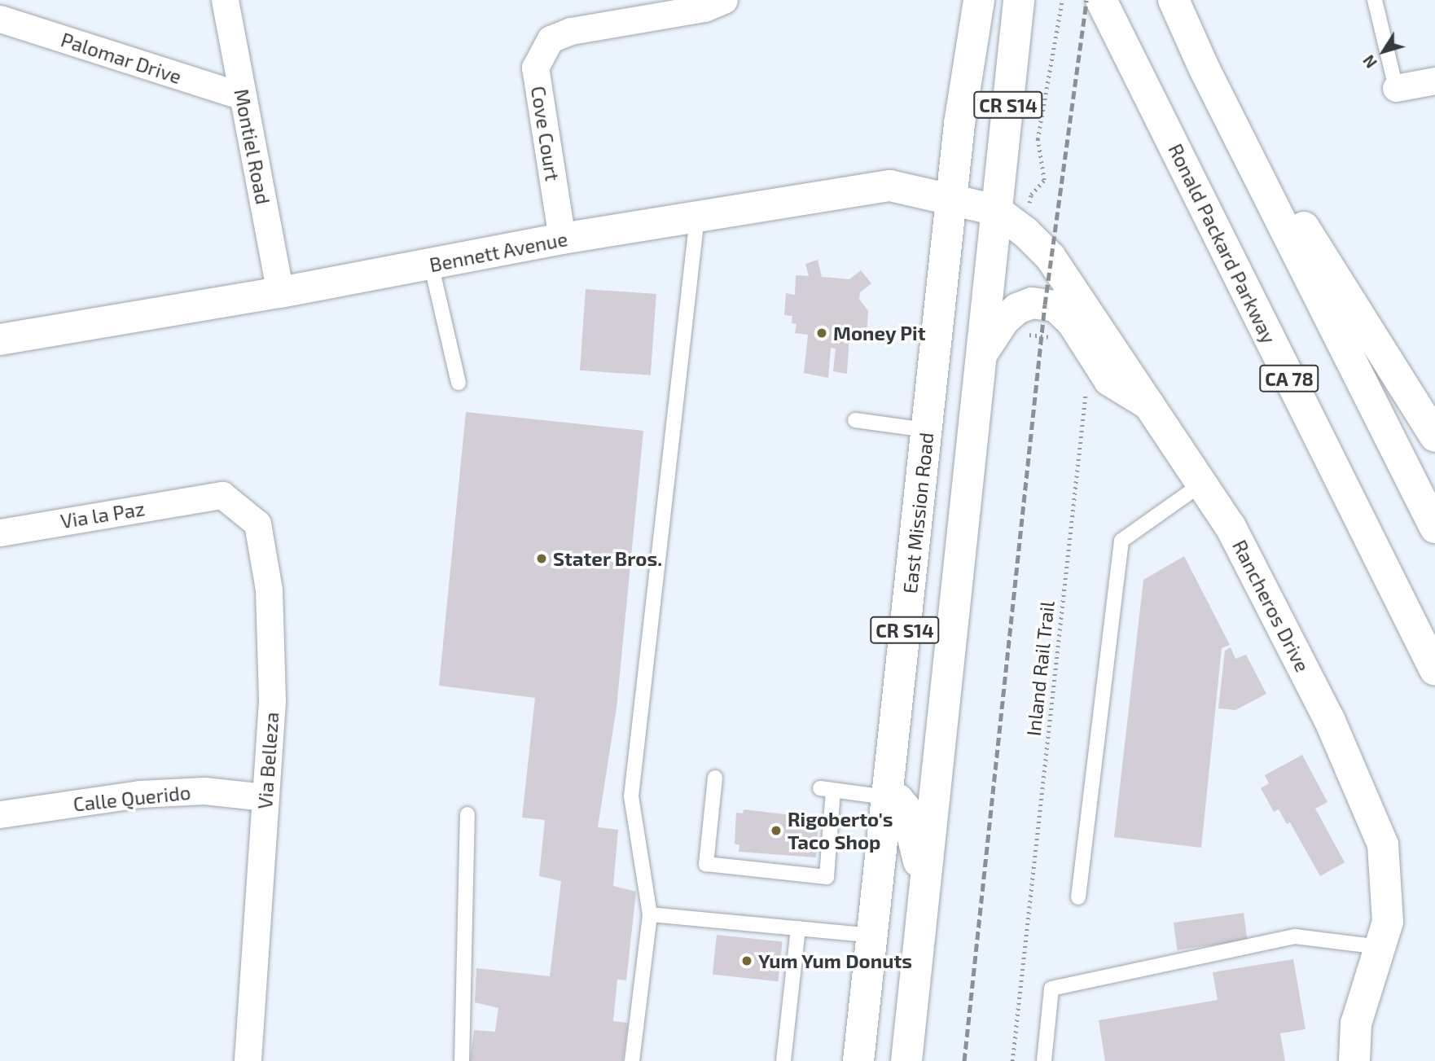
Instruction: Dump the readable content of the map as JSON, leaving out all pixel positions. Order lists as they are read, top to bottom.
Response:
{
  "streets": {
    "main road": [
      "CR S14",
      "Ronald Packard Parkway",
      "Bennett Avenue",
      "CA 78",
      "East Mission Road",
      "Rancheros Drive"
    ],
    "street": [
      "Palomar Drive",
      "Cove Court",
      "Montiel Road",
      "Via la Paz",
      "Via Belleza",
      "Calle Querido"
    ],
    "path": ["Inland Rail Trail"]
  },
  "crossings": [
    ["Palomar Drive", "Montiel Road"],
    ["CR S14", "Bennett Avenue"],
    ["CR S14", "Rancheros Drive"],
    ["Cove Court", "Bennett Avenue"],
    ["Montiel Road", "Bennett Avenue"],
    ["Bennett Avenue", "East Mission Road"],
    ["Bennett Avenue", "Rancheros Drive"],
    ["Via la Paz", "Via Belleza"],
    ["Via Belleza", "Calle Querido"]
  ],
  "places": [
    "Money Pit",
    "Stater Bros.",
    "Rigoberto's Taco Shop",
    "Yum Yum Donuts"
  ],
  "north": "bottom left"
}
